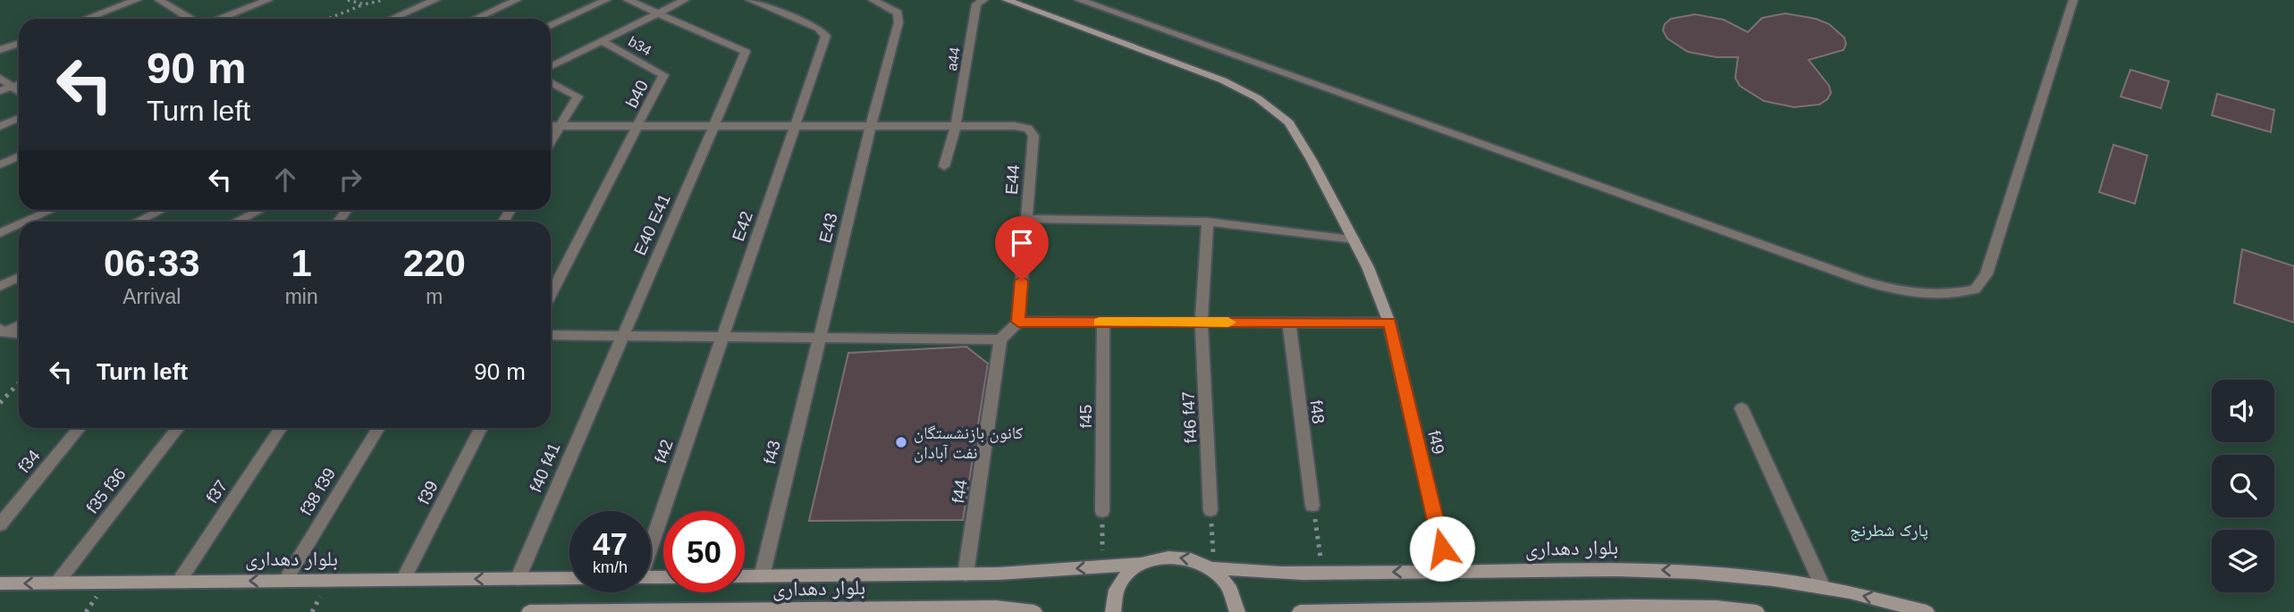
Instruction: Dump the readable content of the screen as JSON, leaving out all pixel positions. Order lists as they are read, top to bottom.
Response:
{
  "streets": {
    "main road": ["f49", "بلوار دهداری"],
    "street": [
      "b34",
      "a44",
      "b40",
      "E44",
      "E40 E41",
      "E42",
      "E43",
      "f48",
      "f45",
      "f46 f47",
      "f42",
      "f43",
      "f34",
      "f40 f41",
      "f35 f36",
      "f37",
      "f38 f39",
      "f44",
      "f39"
    ]
  },
  "crossings": [
    ["b34", "b40"],
    ["b34", "E40 E41"],
    ["a44", "E44"],
    ["E40 E41", "f40 f41"],
    ["E42", "f42"],
    ["E43", "f43"],
    ["f49", "بلوار دهداری"],
    ["f43", "بلوار دهداری"],
    ["f40 f41", "بلوار دهداری"],
    ["f35 f36", "بلوار دهداری"],
    ["f37", "بلوار دهداری"],
    ["f38 f39", "بلوار دهداری"],
    ["f44", "بلوار دهداری"],
    ["f39", "بلوار دهداری"]
  ],
  "parks": ["پارک شطرنج"],
  "places": ["کانون بازنشستگان نفت آبادان"],
  "page": {
    "turn": ["90 m", "Turn left"],
    "eta": [
      "06:33",
      "Arrival",
      "1",
      "min",
      "220",
      "m"
    ],
    "list": [
      {
        "name": "Turn left",
        "value": "90 m"
      }
    ],
    "speed": "47 km/h",
    "limit": "50"
  }
}
